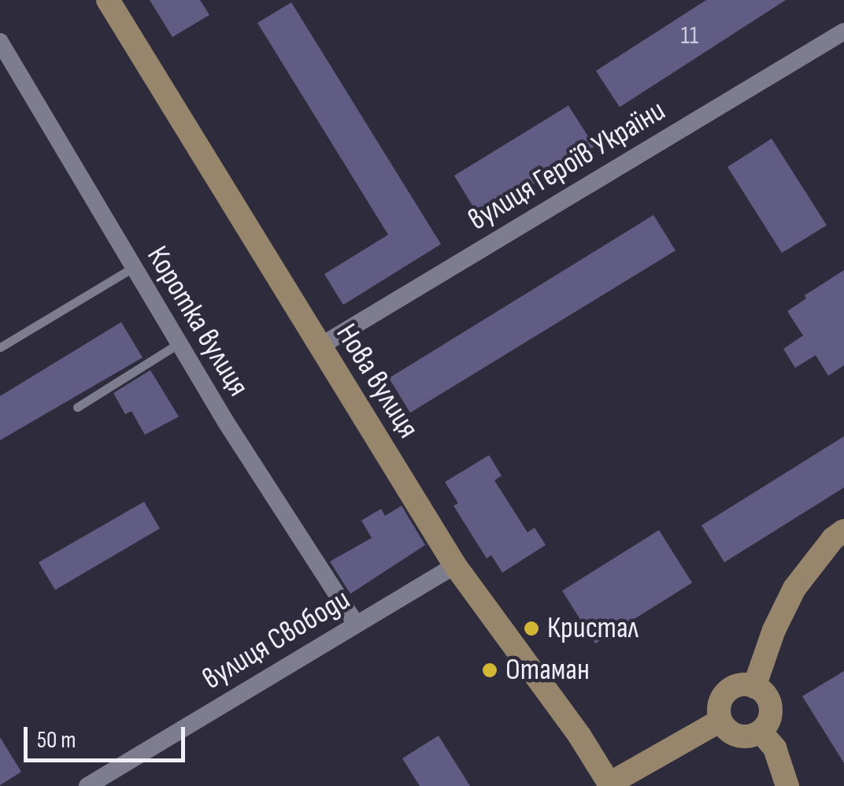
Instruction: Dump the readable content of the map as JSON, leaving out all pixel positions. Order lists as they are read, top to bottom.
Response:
{
  "streets": {
    "street": [
      "вулиця Героїв України",
      "Коротка вулиця",
      "Нова вулиця",
      "вулиця Свободи"
    ]
  },
  "crossings": [
    ["вулиця Героїв України", "Нова вулиця"],
    ["Коротка вулиця", "вулиця Свободи"],
    ["Нова вулиця", "вулиця Свободи"]
  ],
  "places": ["Кристал", "Отаман"],
  "house_numbers": ["11"],
  "scale_bar": "50 m"
}
